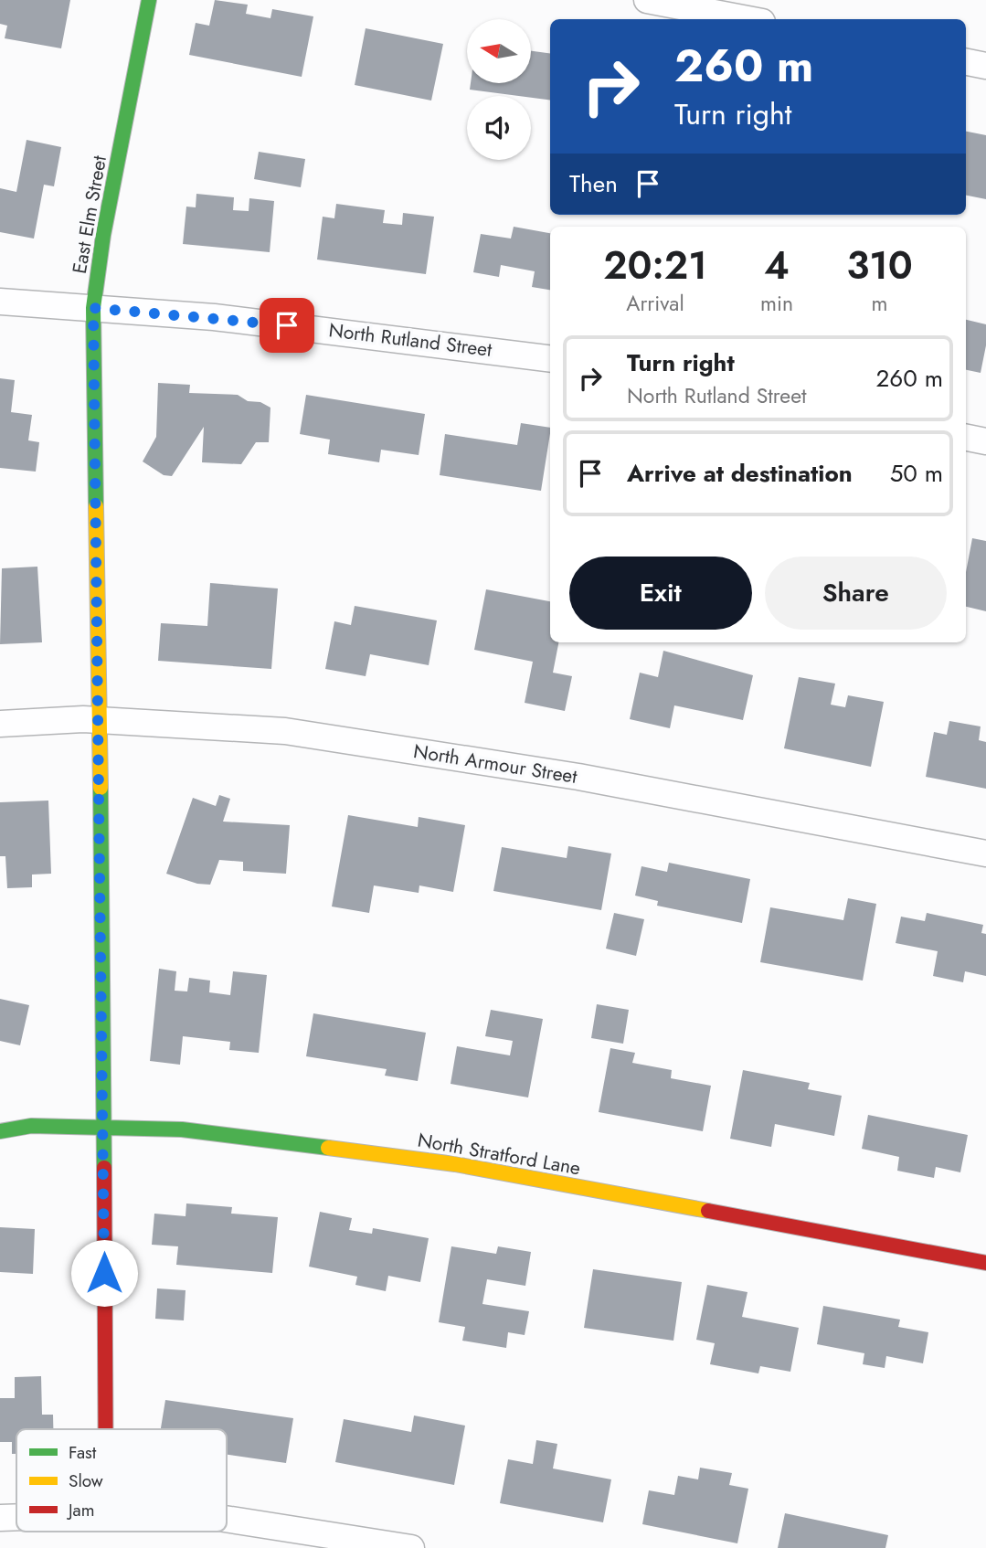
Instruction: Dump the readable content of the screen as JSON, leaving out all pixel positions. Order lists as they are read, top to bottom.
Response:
{
  "streets": {
    "street": [
      "East Elm Street",
      "North Rutland Street",
      "North Armour Street",
      "North Stratford Lane"
    ]
  },
  "crossings": [
    ["East Elm Street", "North Rutland Street"],
    ["East Elm Street", "North Armour Street"],
    ["East Elm Street", "North Stratford Lane"]
  ],
  "legend": ["Fast", "Slow", "Jam"],
  "north": "left",
  "page": {
    "turn": ["260 m", "Turn right"],
    "then": "Then",
    "eta": [
      "20:21",
      "Arrival",
      "4",
      "min",
      "310",
      "m"
    ],
    "list": [
      {
        "name": "Turn right",
        "note": "North Rutland Street",
        "value": "260 m"
      },
      {
        "name": "Arrive at destination",
        "value": "50 m"
      }
    ],
    "buttons": ["Exit", "Share"]
  }
}
